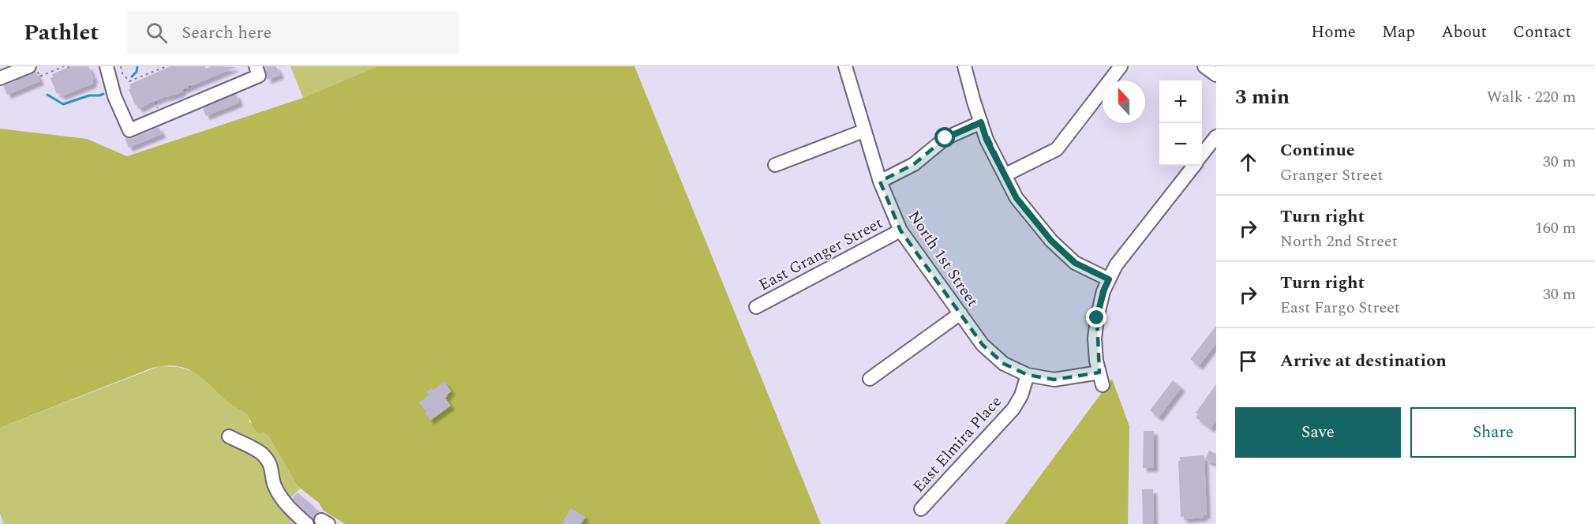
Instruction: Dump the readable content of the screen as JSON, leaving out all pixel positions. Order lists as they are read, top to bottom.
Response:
{
  "streets": {
    "street": ["East Granger Street", "North 1st Street", "East Elmira Place"]
  },
  "crossings": [
    ["East Granger Street", "North 1st Street"],
    ["North 1st Street", "East Elmira Place"]
  ],
  "north": "top",
  "page": {
    "header": "Pathlet",
    "search": "Search here",
    "nav": [
      "Home",
      "Map",
      "About",
      "Contact"
    ],
    "heading": ["3 min", "Walk · 220 m"],
    "map_buttons": ["+", "−"],
    "list": [
      ["Continue", "Granger Street", "30 m"],
      ["Turn right", "North 2nd Street", "160 m"],
      ["Turn right", "East Fargo Street", "30 m"],
      "Arrive at destination"
    ],
    "buttons": ["Save", "Share"]
  }
}
